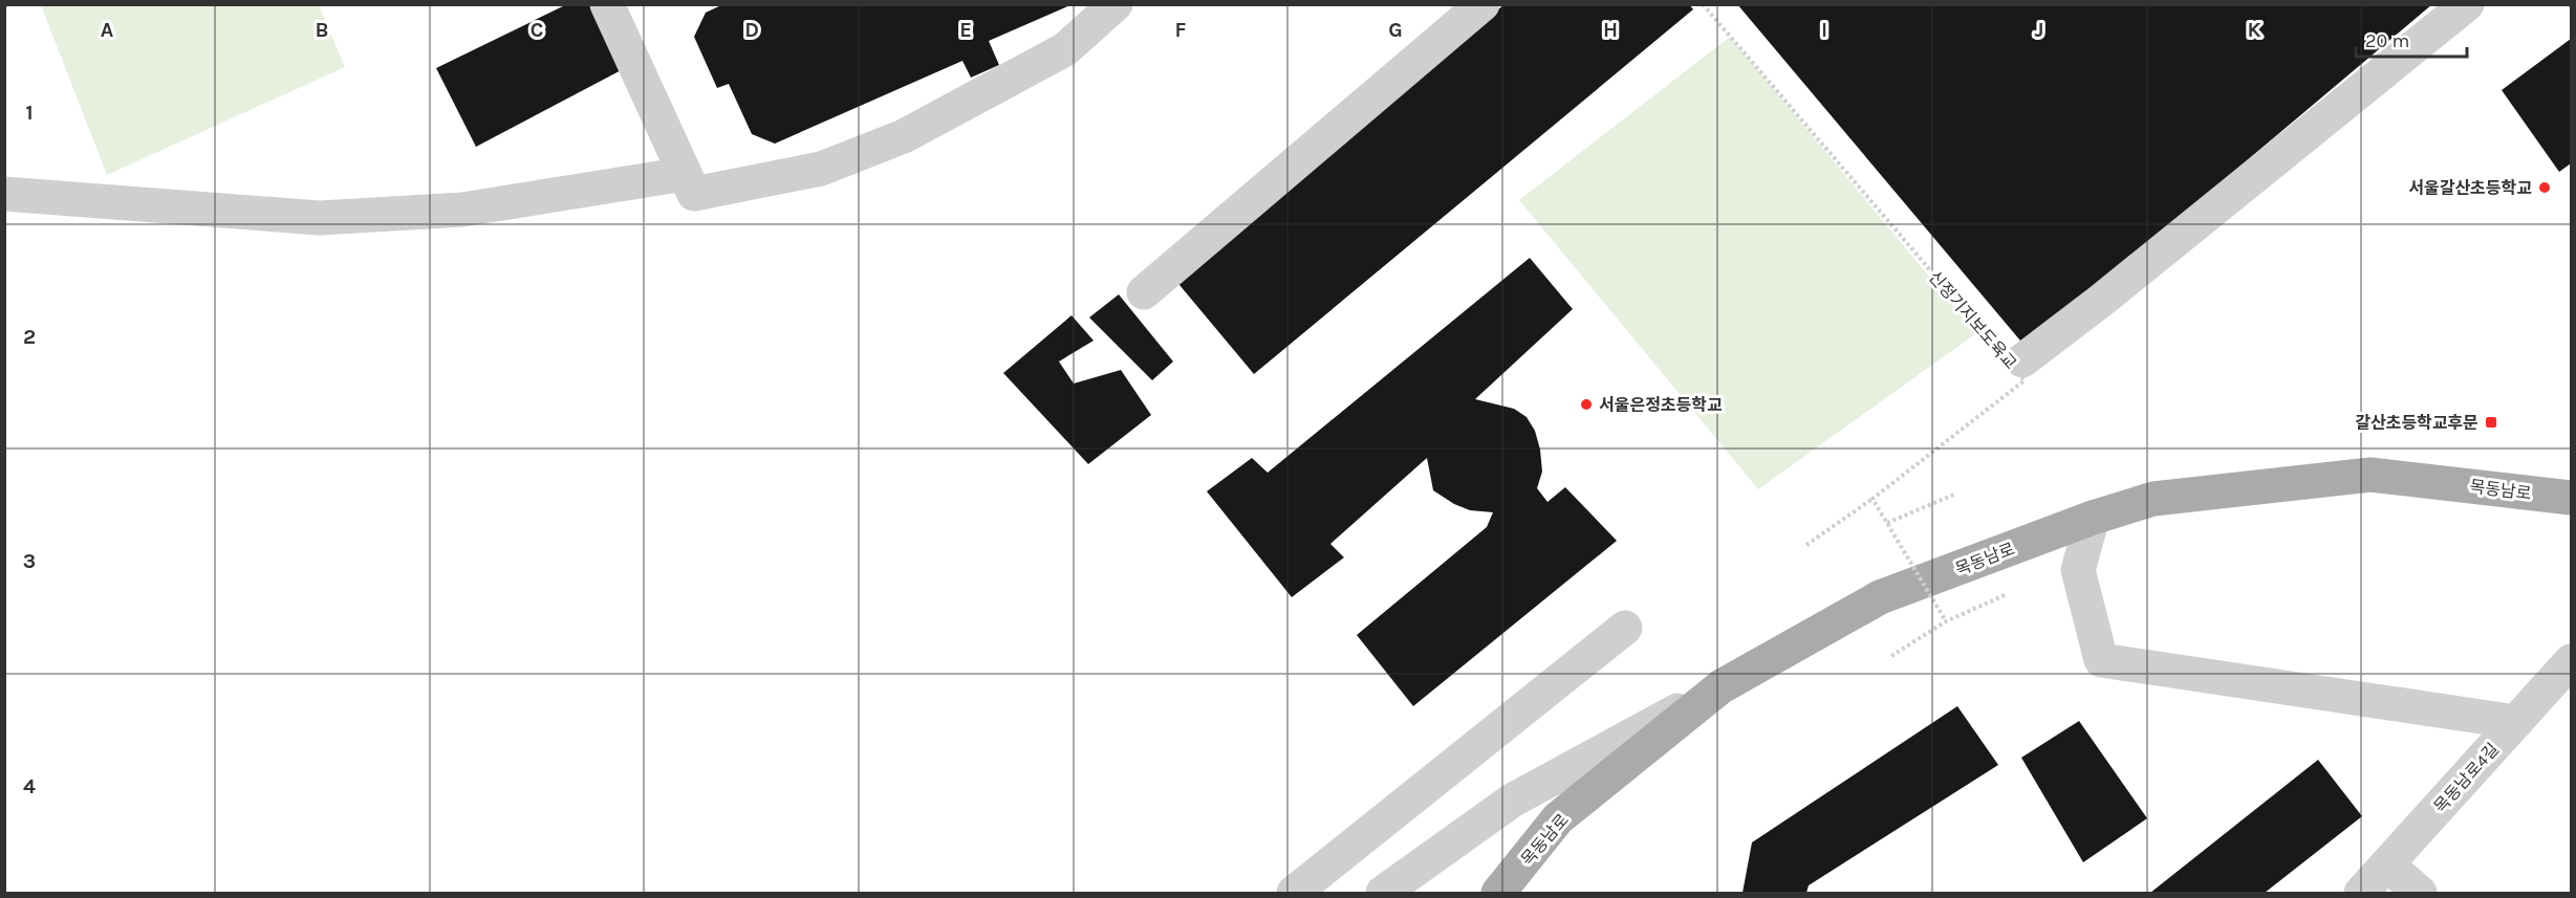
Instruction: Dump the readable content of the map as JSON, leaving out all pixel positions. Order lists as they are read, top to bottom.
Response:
{
  "streets": {
    "main road": ["목동남로"],
    "street": ["목동남로4길"],
    "path": ["신정기지보도육교"]
  },
  "places": {
    "other": ["서울갈산초등학교", "서울은정초등학교"],
    "transit": ["갈산초등학교후문"]
  },
  "scale_bar": "20 m",
  "grid": {
    "columns": [
      "A",
      "B",
      "C",
      "D",
      "E",
      "F",
      "G",
      "H",
      "I",
      "J",
      "K"
    ],
    "rows": [
      "1",
      "2",
      "3",
      "4"
    ]
  }
}
